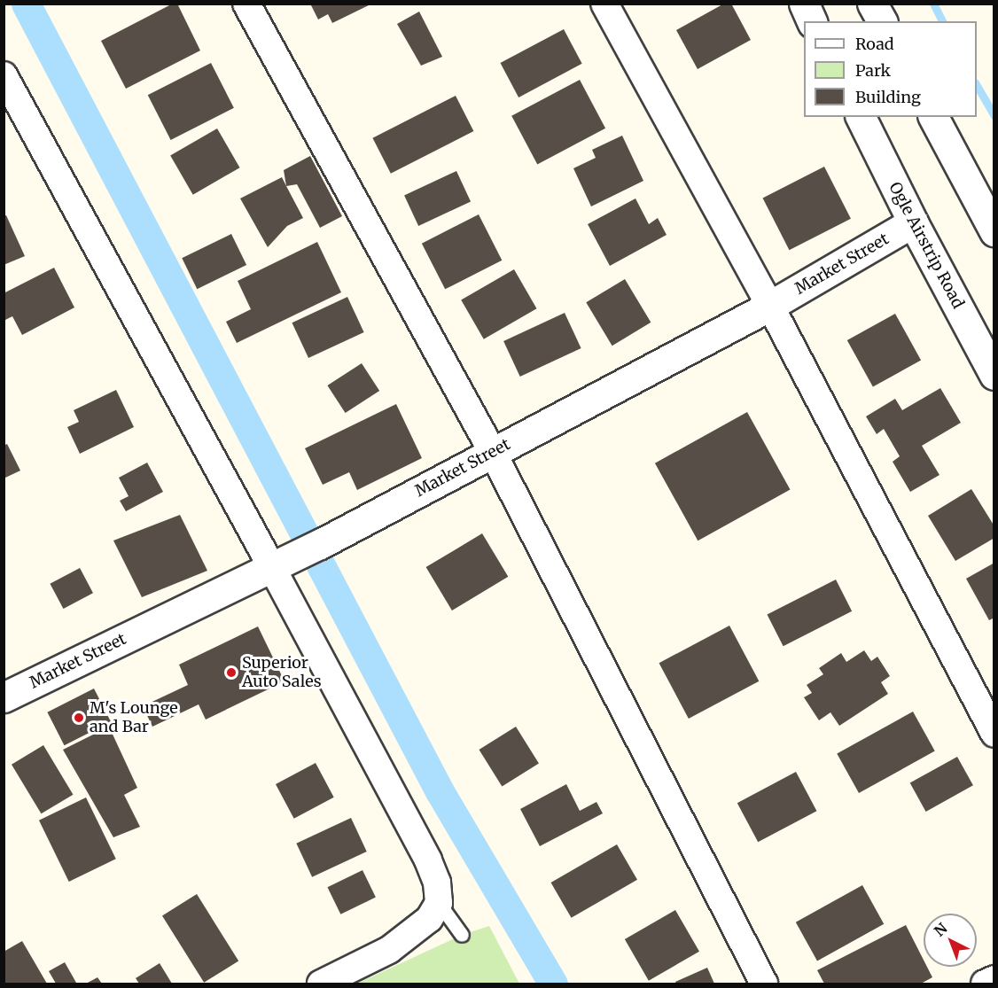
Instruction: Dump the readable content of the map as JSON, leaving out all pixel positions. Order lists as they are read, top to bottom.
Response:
{
  "streets": {
    "street": ["Ogle Airstrip Road", "Market Street"]
  },
  "crossings": [
    ["Ogle Airstrip Road", "Market Street"]
  ],
  "places": ["Superior Auto Sales", "M's Lounge and Bar"],
  "legend": ["Road", "Park", "Building"],
  "north": "top left"
}
